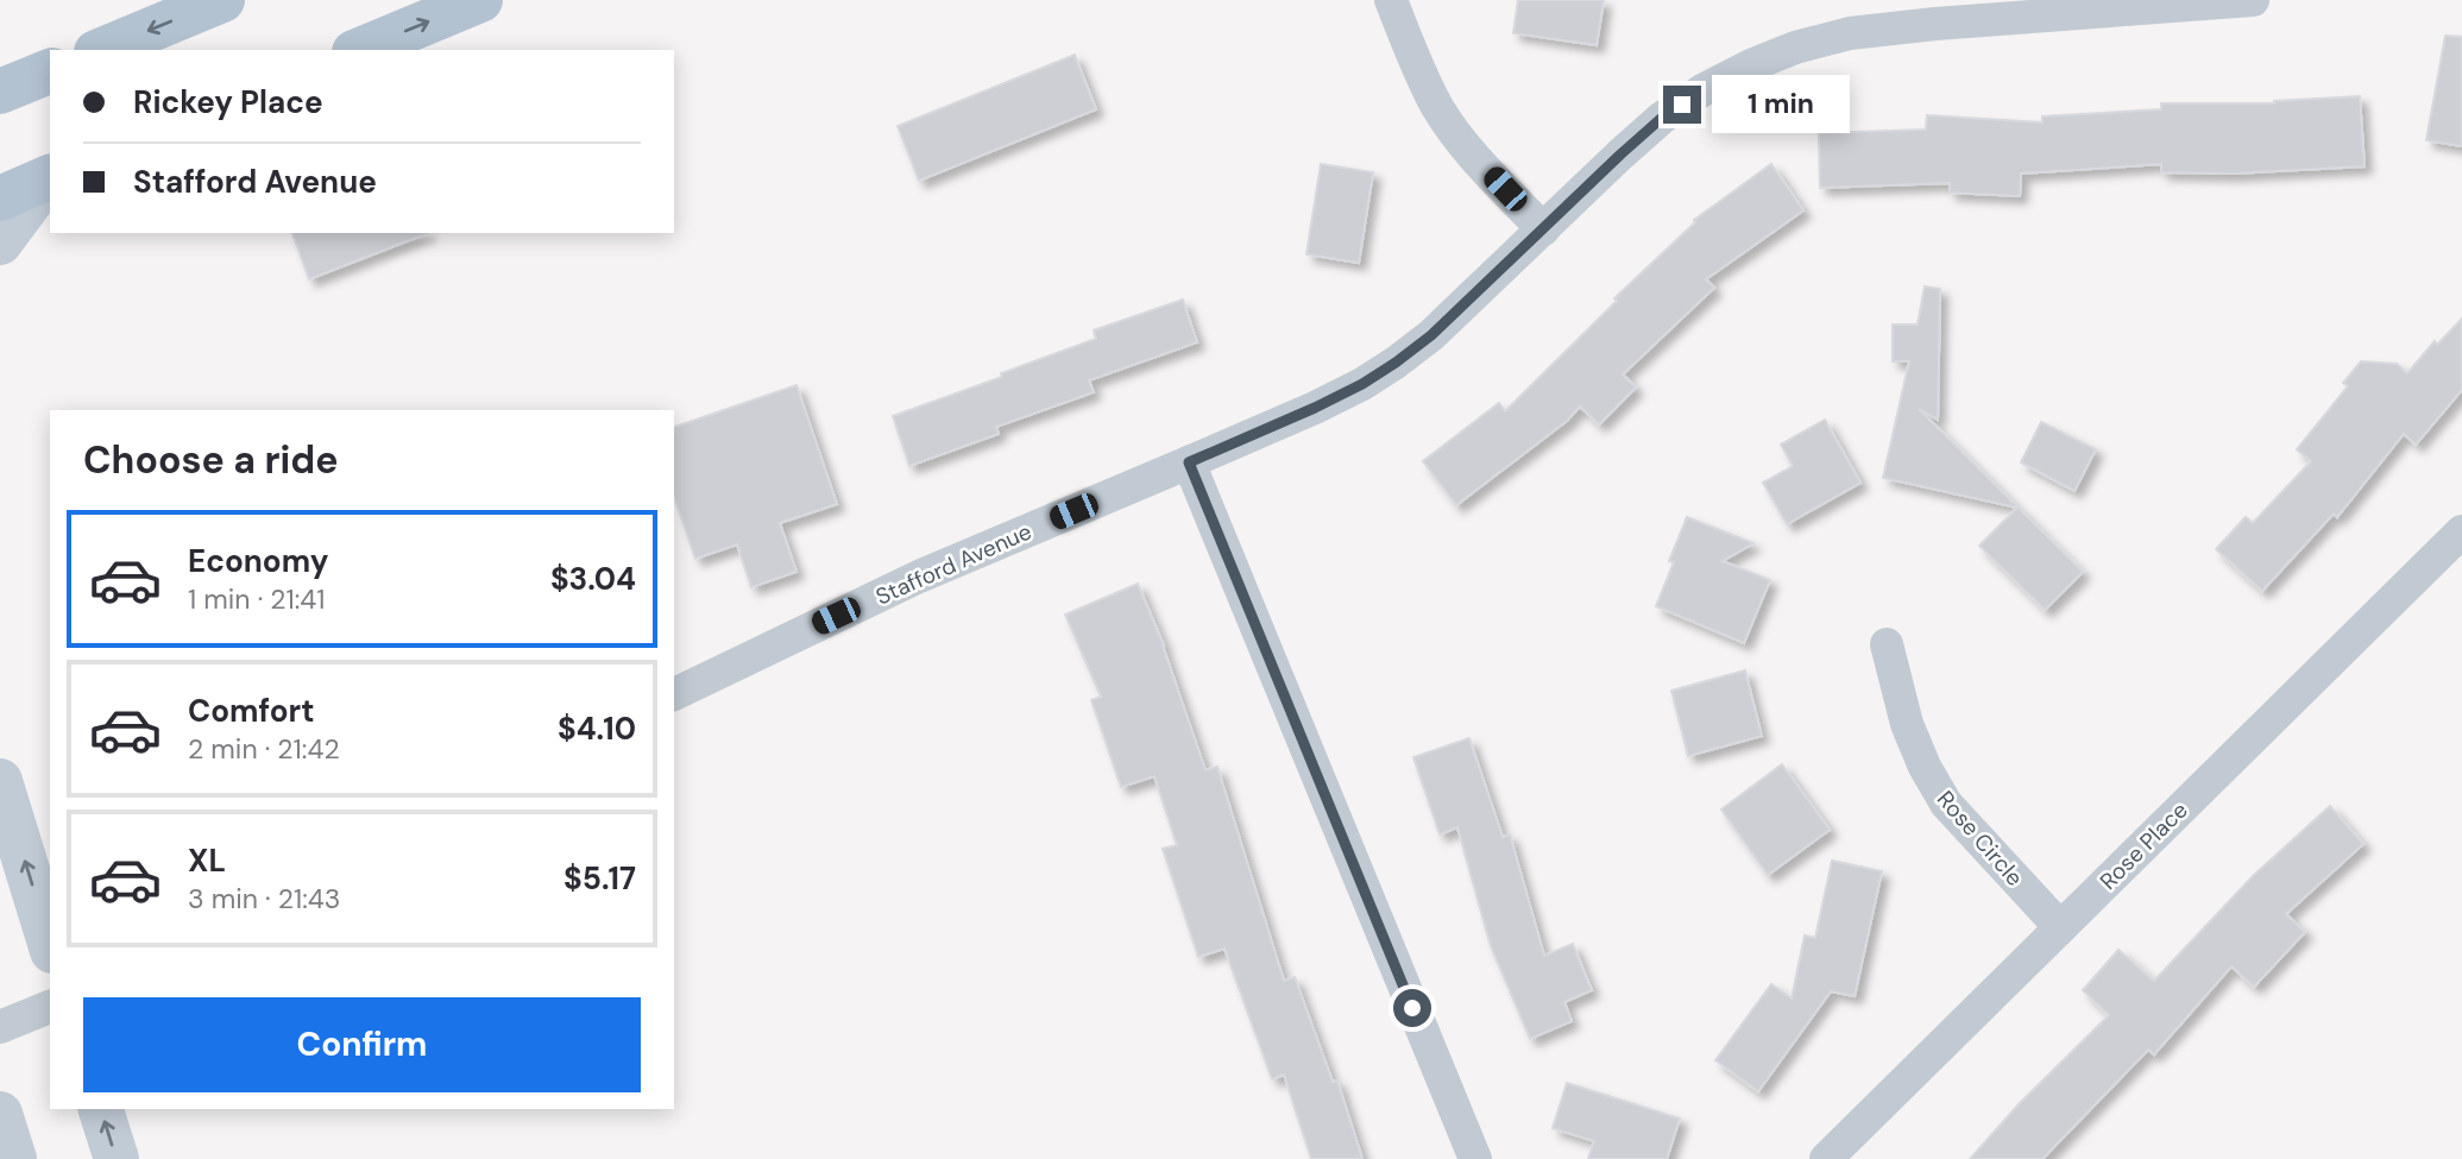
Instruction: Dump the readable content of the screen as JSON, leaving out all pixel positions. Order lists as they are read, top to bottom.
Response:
{
  "streets": {
    "street": ["Stafford Avenue", "Rose Circle", "Rose Place"]
  },
  "crossings": [
    ["Rose Circle", "Rose Place"]
  ],
  "page": {
    "banner": ["Rickey Place", "Stafford Avenue"],
    "bubble": "1 min",
    "heading": "Choose a ride",
    "list": [
      {
        "name": "Economy",
        "note": "1 min · 21:41",
        "value": "$3.04"
      },
      {
        "name": "Comfort",
        "note": "2 min · 21:42",
        "value": "$4.10"
      },
      {
        "name": "XL",
        "note": "3 min · 21:43",
        "value": "$5.17"
      }
    ],
    "buttons": "Confirm"
  }
}
